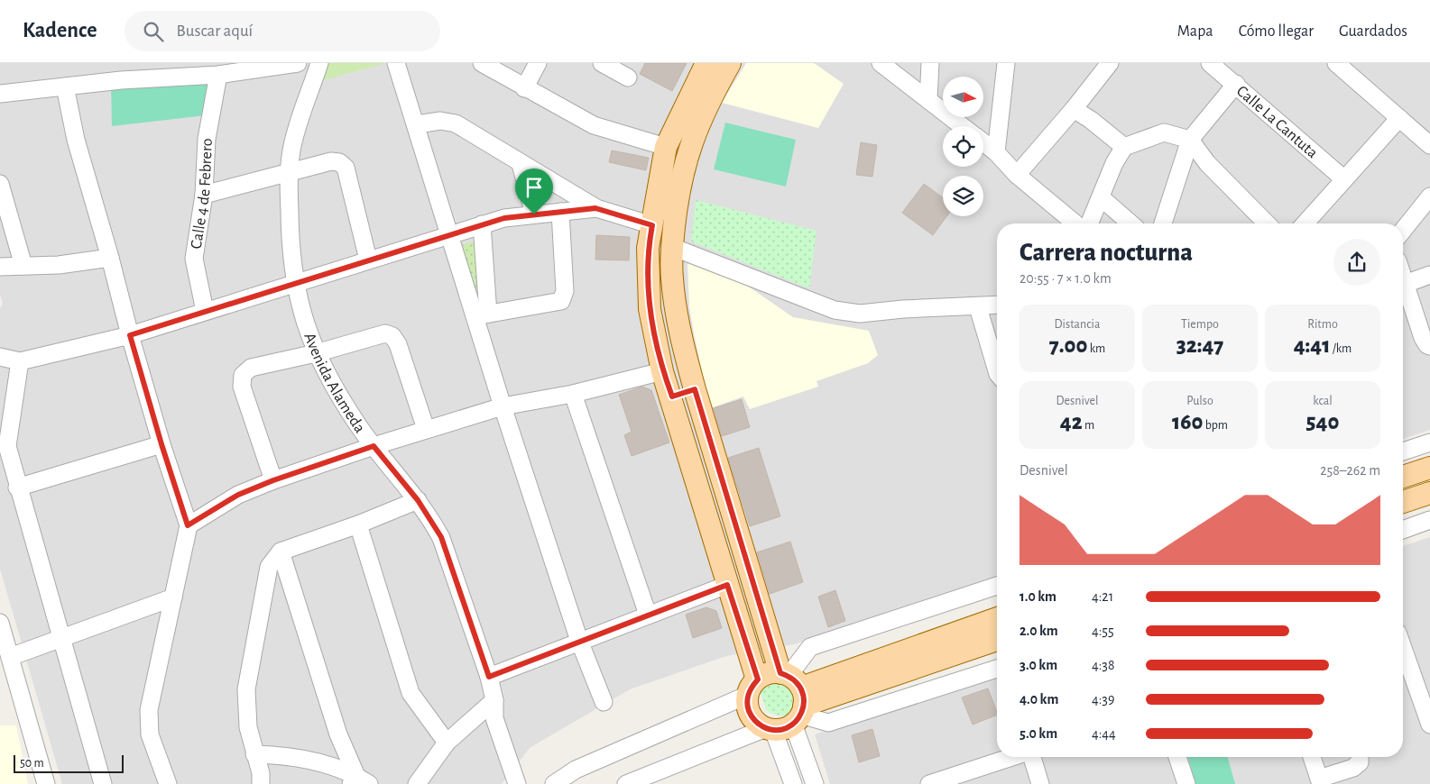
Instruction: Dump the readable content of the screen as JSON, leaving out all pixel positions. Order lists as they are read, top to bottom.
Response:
{
  "streets": {
    "street": ["Calle La Cantuta", "Calle 4 de Febrero", "Avenida Alameda"]
  },
  "scale_bar": "50 m",
  "north": "right",
  "page": {
    "header": "Kadence",
    "search": "Buscar aquí",
    "nav": ["Mapa", "Cómo llegar", "Guardados"],
    "heading": ["Carrera nocturna", "20:55 · 7 × 1.0 km"],
    "stats": [
      ["Distancia", "7.00 km"],
      ["Tiempo", "32:47"],
      ["Ritmo", "4:41 /km"],
      ["Desnivel", "42 m"],
      ["Pulso", "160 bpm"],
      ["kcal", "540"]
    ],
    "chart": ["Desnivel", "258–262 m"],
    "list": [
      {
        "name": "1.0 km",
        "note": "4:21"
      },
      {
        "name": "2.0 km",
        "note": "4:55"
      },
      {
        "name": "3.0 km",
        "note": "4:38"
      },
      {
        "name": "4.0 km",
        "note": "4:39"
      },
      {
        "name": "5.0 km",
        "note": "4:44"
      }
    ],
    "scale": "50 m"
  }
}
